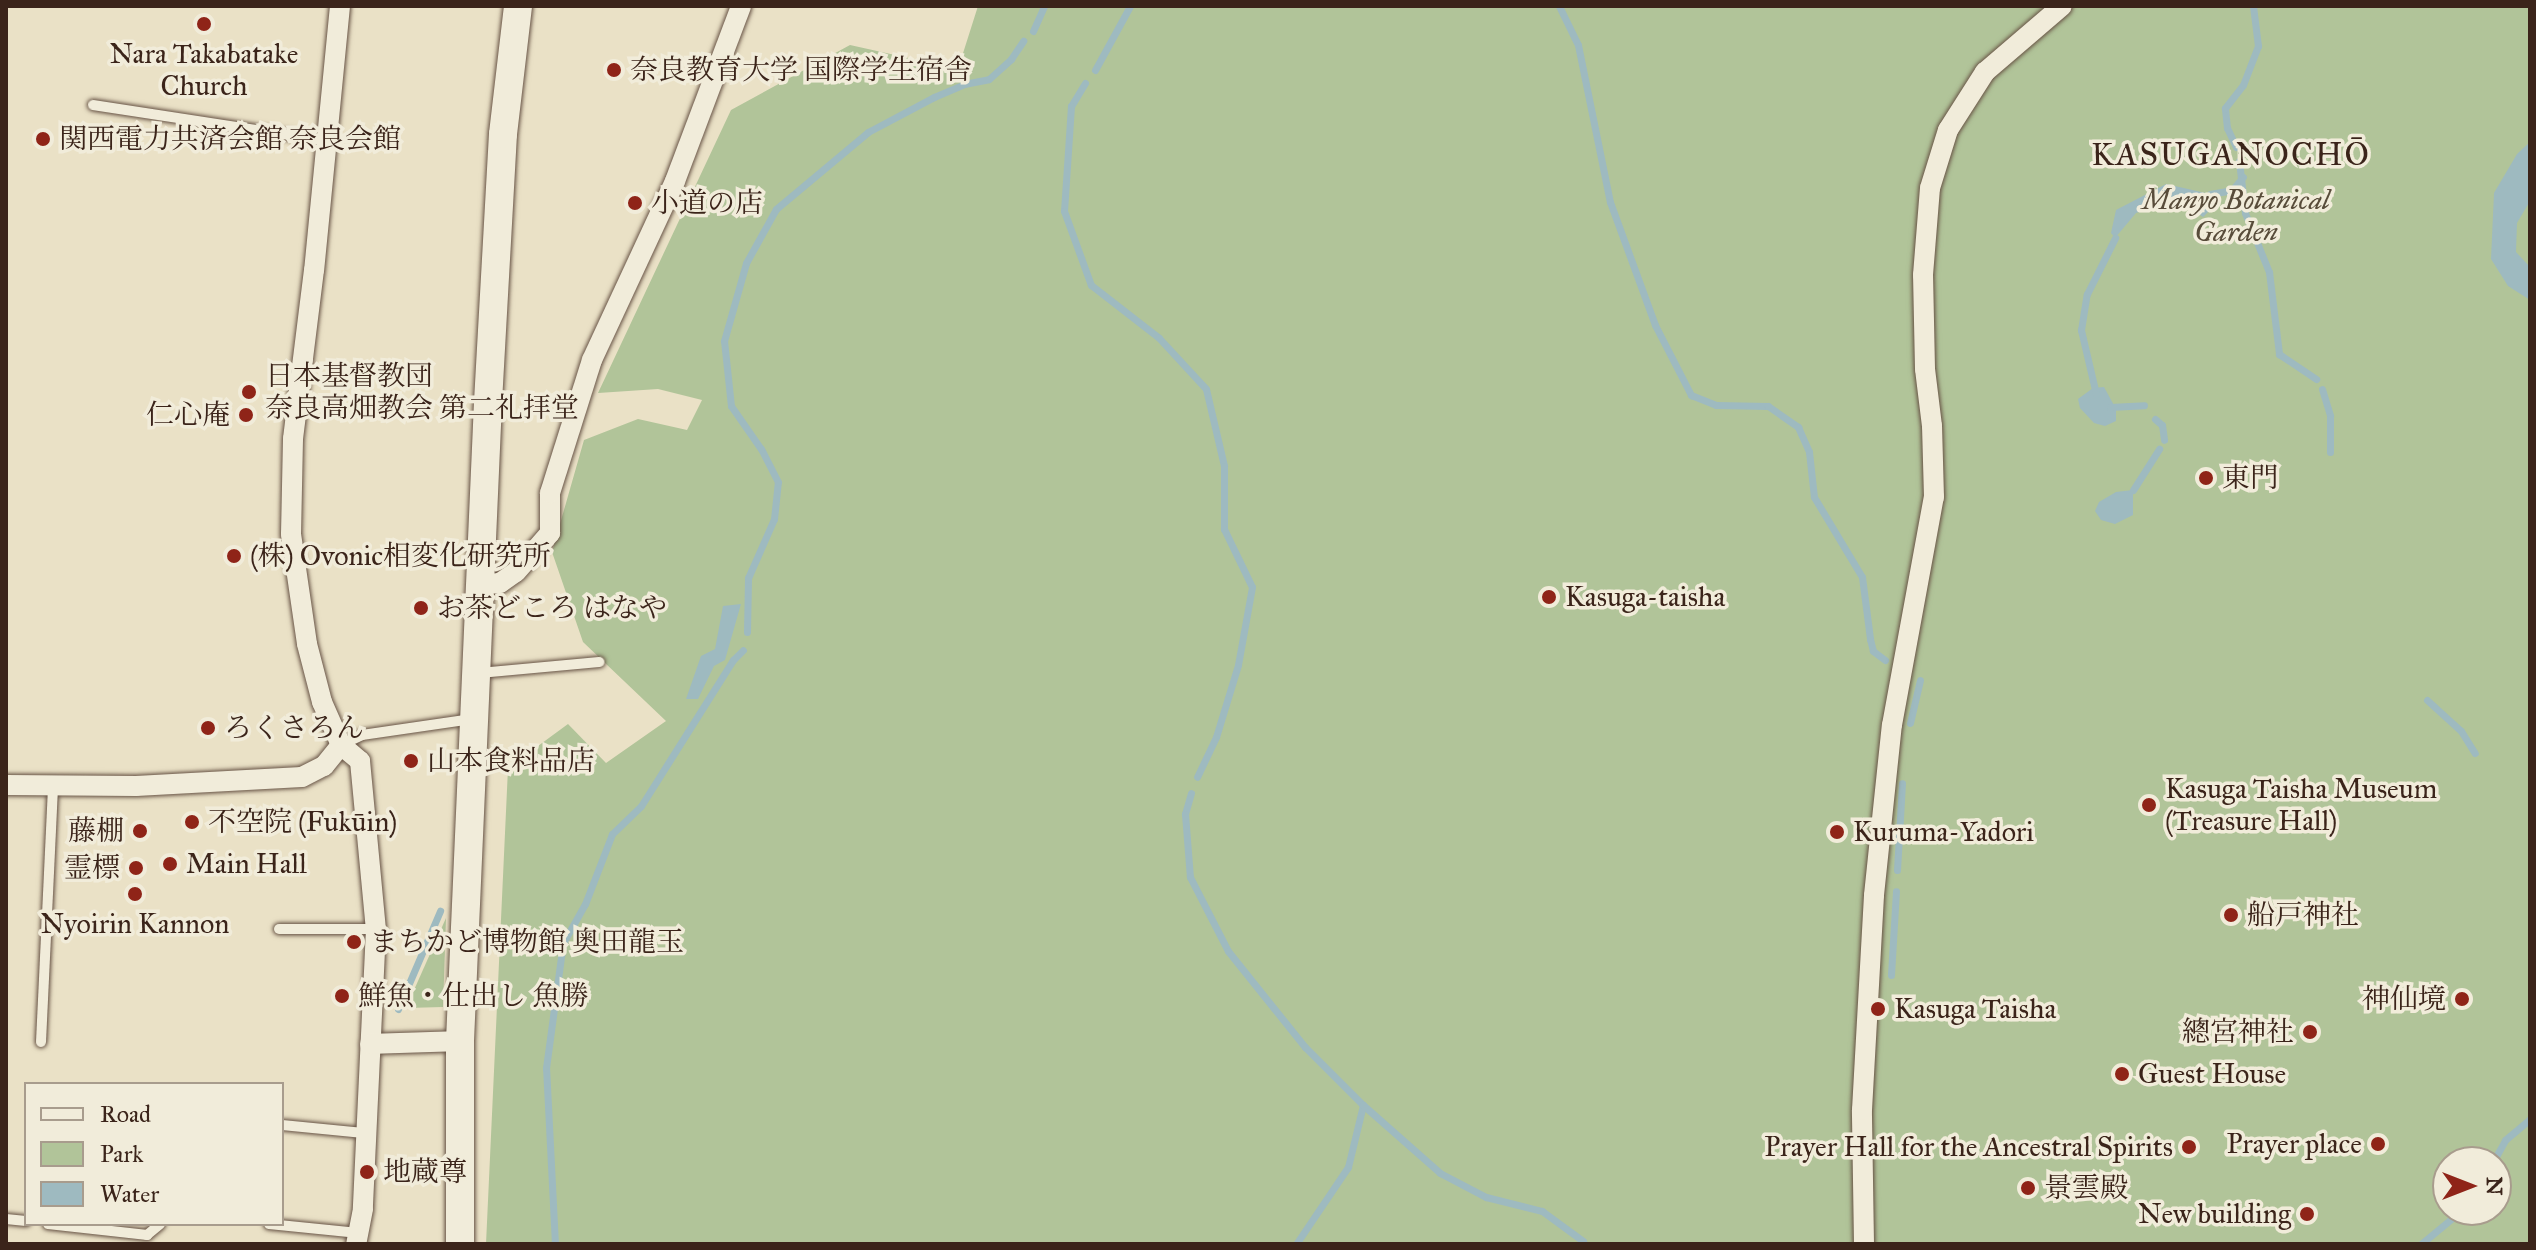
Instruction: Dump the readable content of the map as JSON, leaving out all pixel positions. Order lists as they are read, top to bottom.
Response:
{
  "districts": ["KASUGANOCHŌ"],
  "parks": ["Manyo Botanical Garden"],
  "places": [
    "Nara Takabatake Church",
    "奈良教育大学 国際学生宿舎",
    "関西電力共済会館 奈良会館",
    "小道の店",
    "日本基督教団 奈良高畑教会 第二礼拝堂",
    "仁心庵",
    "東門",
    "(株) Ovonic相変化研究所",
    "Kasuga-taisha",
    "お茶どころ はなや",
    "ろくさろん",
    "山本食料品店",
    "Kasuga Taisha Museum (Treasure Hall)",
    "不空院 (Fukūin)",
    "藤棚",
    "Kuruma-Yadori",
    "Main Hall",
    "霊標",
    "Nyoirin Kannon",
    "船戸神社",
    "まちかど博物館 奥田龍玉",
    "鮮魚・仕出し 魚勝",
    "神仙境",
    "Kasuga Taisha",
    "總宮神社",
    "Guest House",
    "Prayer place",
    "Prayer Hall for the Ancestral Spirits",
    "地蔵尊",
    "景雲殿",
    "New building"
  ],
  "legend": ["Road", "Park", "Water"],
  "north": "right"
}
